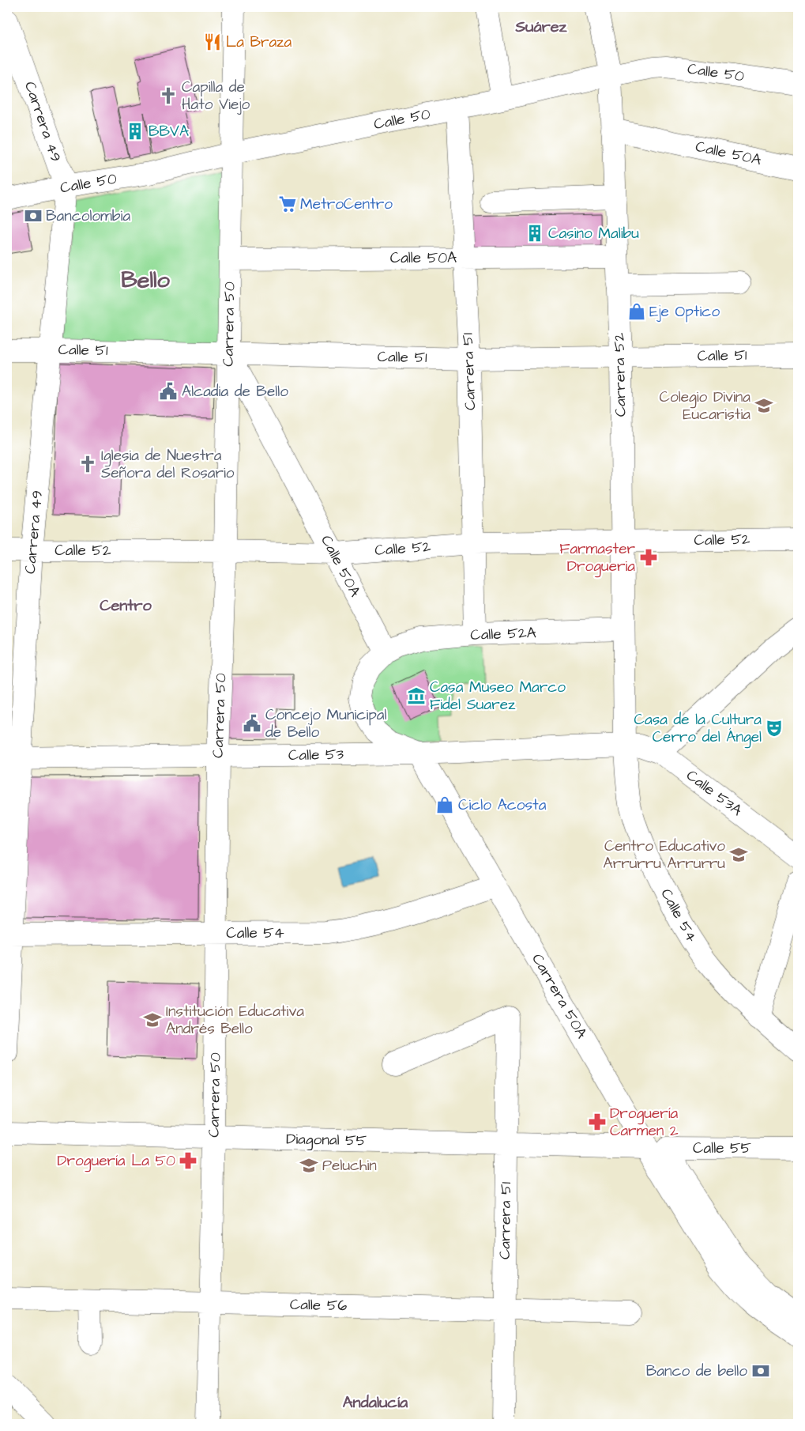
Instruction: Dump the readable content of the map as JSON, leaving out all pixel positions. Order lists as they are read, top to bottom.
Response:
{
  "streets": {
    "street": [
      "Calle 50",
      "Carrera 49",
      "Calle 50A",
      "Carrera 50",
      "Calle 51",
      "Carrera 51",
      "Carrera 52",
      "Calle 52",
      "Calle 52A",
      "Calle 53",
      "Calle 53A",
      "Calle 54",
      "Carrera 50A",
      "Diagonal 55",
      "Calle 55",
      "Calle 56"
    ]
  },
  "crossings": [
    ["Calle 50", "Carrera 49"],
    ["Calle 50", "Carrera 50"],
    ["Calle 50", "Carrera 51"],
    ["Calle 50", "Carrera 52"],
    ["Carrera 49", "Calle 51"],
    ["Carrera 49", "Calle 52"],
    ["Carrera 49", "Calle 53"],
    ["Carrera 49", "Calle 54"],
    ["Calle 50A", "Carrera 50"],
    ["Calle 50A", "Calle 51"],
    ["Calle 50A", "Carrera 51"],
    ["Calle 50A", "Carrera 52"],
    ["Calle 50A", "Calle 52"],
    ["Calle 50A", "Calle 52A"],
    ["Carrera 50", "Calle 51"],
    ["Carrera 50", "Calle 52"],
    ["Carrera 50", "Calle 53"],
    ["Carrera 50", "Calle 54"],
    ["Carrera 50", "Diagonal 55"],
    ["Carrera 50", "Calle 56"],
    ["Calle 51", "Carrera 51"],
    ["Calle 51", "Carrera 52"],
    ["Carrera 51", "Calle 52"],
    ["Carrera 51", "Calle 52A"],
    ["Carrera 51", "Diagonal 55"],
    ["Carrera 51", "Calle 56"],
    ["Carrera 52", "Calle 52"],
    ["Carrera 52", "Calle 52A"],
    ["Carrera 52", "Calle 53"],
    ["Carrera 52", "Calle 53A"],
    ["Carrera 52", "Calle 54"],
    ["Calle 53", "Calle 53A"],
    ["Calle 53", "Calle 54"],
    ["Calle 53", "Carrera 50A"],
    ["Calle 53A", "Calle 54"],
    ["Calle 54", "Carrera 50A"],
    ["Carrera 50A", "Diagonal 55"],
    ["Carrera 50A", "Calle 55"],
    ["Diagonal 55", "Calle 55"]
  ],
  "districts": [
    "Suárez",
    "Bello",
    "Centro",
    "Andalucía"
  ],
  "places": {
    "restaurant": ["La Braza"],
    "church": ["Capilla de Hato Viejo", "Iglesia de Nuestra Señora del Rosario"],
    "building": ["BBVA", "Casino Malibu"],
    "supermarket": ["MetroCentro"],
    "bank": ["Bancolombia", "Banco de bello"],
    "shop": ["Eje Optico", "Ciclo Acosta"],
    "public building": ["Alcadia de Bello", "Concejo Municipal de Bello"],
    "school or university": [
      "Colegio Divina Eucaristia",
      "Centro Educativo Arrurru Arrurru",
      "Institución Educativa Andrés Bello",
      "Peluchin"
    ],
    "pharmacy": ["Farmaster Drogueria", "Droguería Carmen 2", "Droguería La 50"],
    "museum": ["Casa Museo Marco Fidel Suarez"],
    "theatre": ["Casa de la Cultura Cerro del Ángel"]
  }
}
